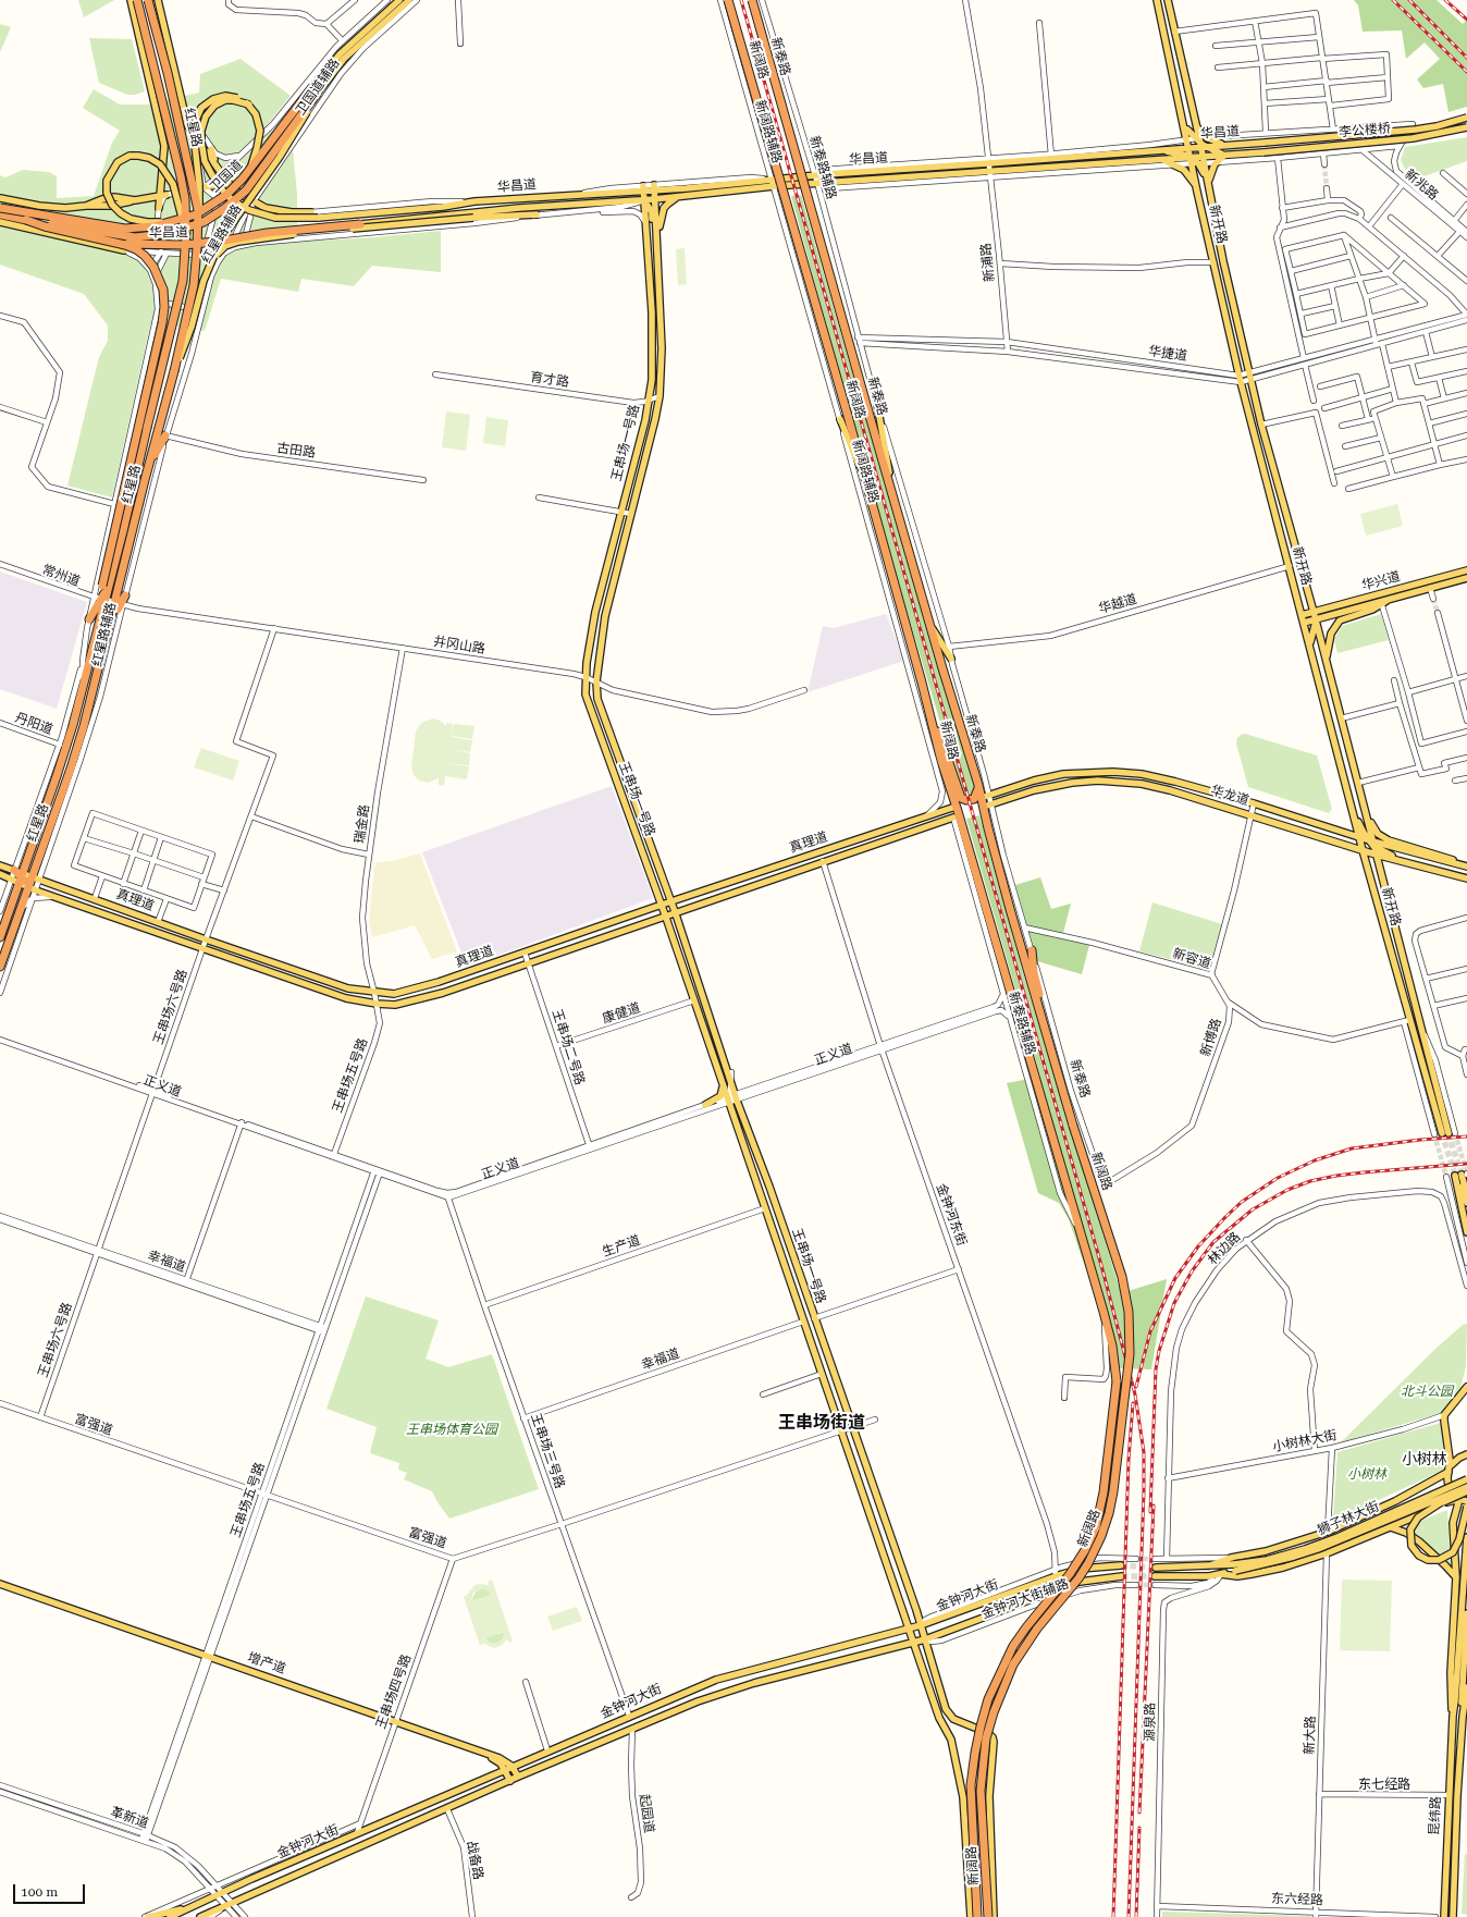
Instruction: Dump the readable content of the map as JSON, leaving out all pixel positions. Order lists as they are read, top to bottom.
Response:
{
  "streets": {
    "highway": [
      "新泰路",
      "新阔路",
      "红星路",
      "华昌道",
      "卫国道"
    ],
    "main road": [
      "李公楼桥",
      "新开路",
      "王串场一号路",
      "华兴道",
      "华龙道",
      "真理道",
      "狮子林大街",
      "金钟河大街",
      "增产道",
      "昆纬路"
    ],
    "street": [
      "卫国道辅路",
      "新阔路辅路",
      "新泰路辅路",
      "新兆路",
      "红星路辅路",
      "新浦路",
      "华捷道",
      "育才路",
      "古田路",
      "常州道",
      "华越道",
      "井冈山路",
      "丹阳道",
      "瑞金路",
      "新容道",
      "王串场六号路",
      "康健道",
      "新博路",
      "王串场二号路",
      "正义道",
      "王串场五号路",
      "金钟河东街",
      "生产道",
      "林边路",
      "幸福道",
      "富强道",
      "小树林大街",
      "王串场三号路",
      "金钟河大街辅路",
      "王串场四号路",
      "源泉路",
      "新大路",
      "东七经路",
      "起园道",
      "革新道",
      "战备路",
      "东六经路"
    ]
  },
  "crossings": [
    ["新泰路", "新阔路"],
    ["新泰路", "新泰路辅路"],
    ["新泰路", "华越道"],
    ["新泰路", "华龙道"],
    ["新泰路", "新容道"],
    ["新泰路", "新博路"],
    ["新阔路", "新阔路辅路"],
    ["新阔路", "新泰路辅路"],
    ["新阔路", "真理道"],
    ["卫国道辅路", "红星路辅路"],
    ["红星路", "红星路辅路"],
    ["红星路", "古田路"],
    ["红星路", "常州道"],
    ["红星路", "井冈山路"],
    ["红星路", "真理道"],
    ["李公楼桥", "华昌道"],
    ["新阔路辅路", "华昌道"],
    ["新阔路辅路", "真理道"],
    ["华昌道", "新泰路辅路"],
    ["华昌道", "卫国道"],
    ["华昌道", "新开路"],
    ["华昌道", "红星路辅路"],
    ["华昌道", "新浦路"],
    ["华昌道", "王串场一号路"],
    ["新泰路辅路", "华捷道"],
    ["新泰路辅路", "华越道"],
    ["新泰路辅路", "真理道"],
    ["新泰路辅路", "正义道"],
    ["新开路", "华捷道"],
    ["新开路", "华兴道"],
    ["新开路", "华越道"],
    ["新开路", "华龙道"],
    ["红星路辅路", "古田路"],
    ["红星路辅路", "常州道"],
    ["红星路辅路", "井冈山路"],
    ["红星路辅路", "丹阳道"],
    ["新浦路", "华捷道"],
    ["育才路", "王串场一号路"],
    ["王串场一号路", "井冈山路"],
    ["王串场一号路", "真理道"],
    ["王串场一号路", "康健道"],
    ["王串场一号路", "正义道"],
    ["王串场一号路", "生产道"],
    ["王串场一号路", "幸福道"],
    ["王串场一号路", "富强道"],
    ["王串场一号路", "金钟河大街"],
    ["王串场一号路", "金钟河大街辅路"],
    ["常州道", "井冈山路"],
    ["井冈山路", "瑞金路"],
    ["井冈山路", "王串场六号路"],
    ["瑞金路", "真理道"],
    ["瑞金路", "王串场五号路"],
    ["真理道", "王串场六号路"],
    ["真理道", "王串场二号路"],
    ["真理道", "王串场五号路"],
    ["真理道", "金钟河东街"],
    ["新容道", "新博路"],
    ["王串场六号路", "正义道"],
    ["王串场六号路", "幸福道"],
    ["王串场六号路", "富强道"],
    ["康健道", "王串场二号路"],
    ["王串场二号路", "正义道"],
    ["正义道", "王串场五号路"],
    ["正义道", "金钟河东街"],
    ["正义道", "王串场三号路"],
    ["王串场五号路", "幸福道"],
    ["王串场五号路", "富强道"],
    ["王串场五号路", "增产道"],
    ["王串场五号路", "革新道"],
    ["金钟河东街", "金钟河大街"],
    ["金钟河东街", "金钟河大街辅路"],
    ["生产道", "王串场三号路"],
    ["林边路", "小树林大街"],
    ["幸福道", "王串场三号路"],
    ["富强道", "王串场三号路"],
    ["富强道", "王串场四号路"],
    ["王串场三号路", "金钟河大街"],
    ["金钟河大街", "金钟河大街辅路"],
    ["金钟河大街", "增产道"],
    ["金钟河大街", "王串场四号路"],
    ["金钟河大街", "起园道"],
    ["金钟河大街", "革新道"],
    ["金钟河大街", "战备路"],
    ["增产道", "王串场四号路"],
    ["源泉路", "东六经路"],
    ["新大路", "东七经路"],
    ["新大路", "东六经路"],
    ["东七经路", "昆纬路"]
  ],
  "districts": ["王串场街道", "小树林"],
  "parks": ["北斗公园", "王串场体育公园", "小树林"],
  "scale_bar": "100 m"
}
